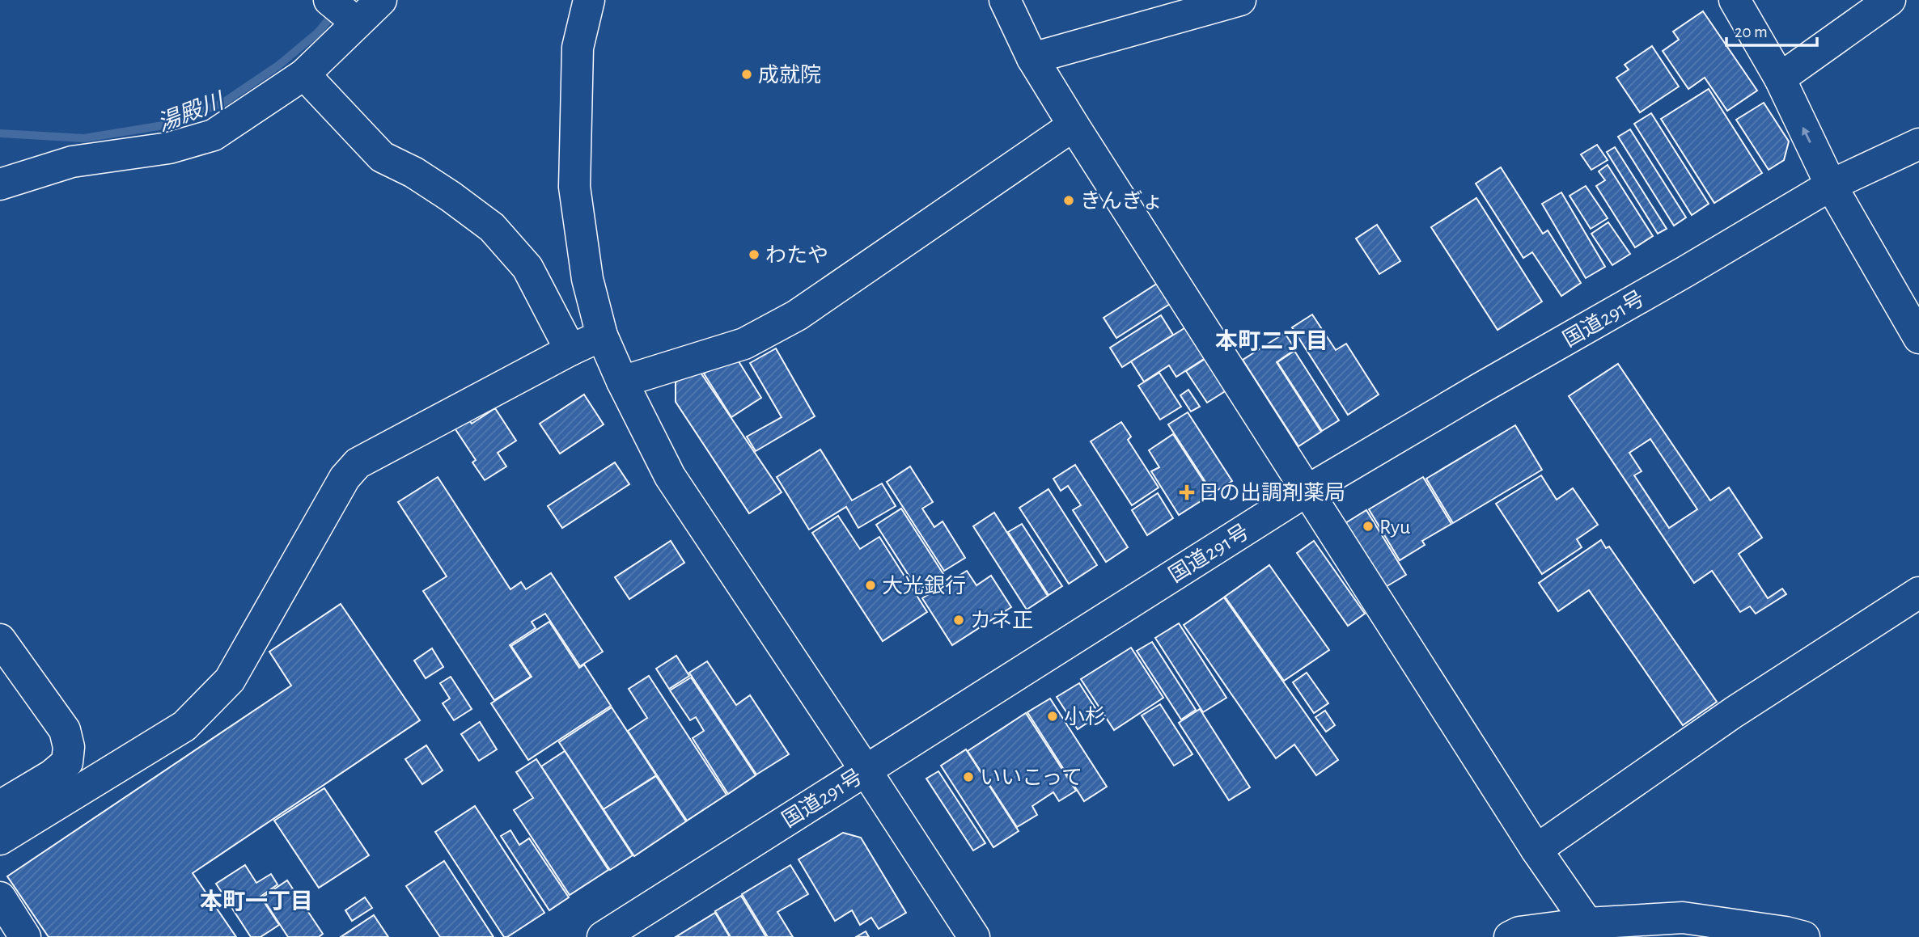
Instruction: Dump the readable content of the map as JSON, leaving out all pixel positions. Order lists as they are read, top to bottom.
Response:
{
  "streets": {
    "main road": ["国道291号"]
  },
  "districts": ["本町二丁目", "本町一丁目"],
  "water": ["湯殿川"],
  "places": {
    "other": [
      "成就院",
      "きんぎょ",
      "わたや",
      "Ryu",
      "大光銀行",
      "カネ正",
      "小杉",
      "いいこって"
    ],
    "health": ["日の出調剤薬局"]
  },
  "scale_bar": "20 m"
}
